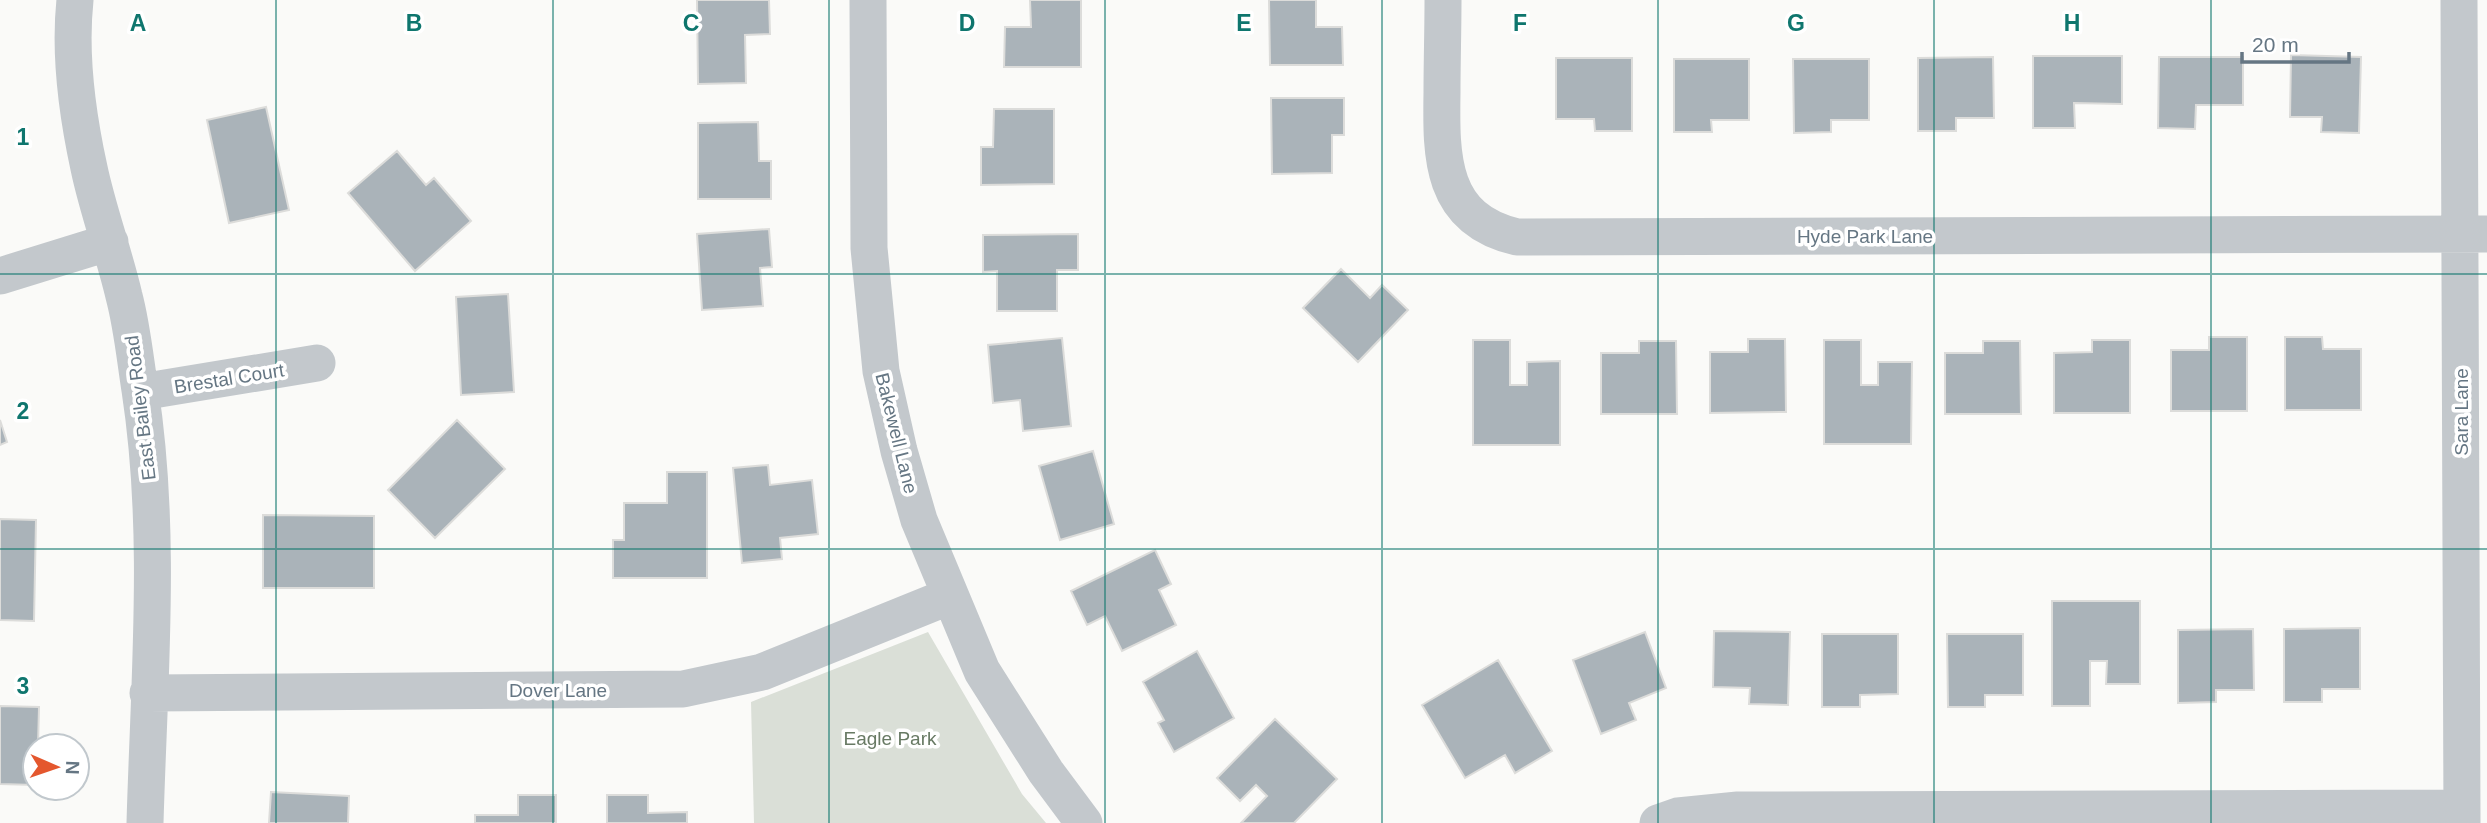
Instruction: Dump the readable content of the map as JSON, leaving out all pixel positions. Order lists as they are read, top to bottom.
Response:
{
  "streets": {
    "street": [
      "Hyde Park Lane",
      "Brestal Court",
      "East Bailey Road",
      "Sara Lane",
      "Bakewell Lane",
      "Dover Lane"
    ]
  },
  "crossings": [
    ["Hyde Park Lane", "Sara Lane"],
    ["Brestal Court", "East Bailey Road"],
    ["East Bailey Road", "Dover Lane"],
    ["Bakewell Lane", "Dover Lane"]
  ],
  "parks": ["Eagle Park"],
  "scale_bar": "20 m",
  "north": "right",
  "grid": {
    "columns": [
      "A",
      "B",
      "C",
      "D",
      "E",
      "F",
      "G",
      "H"
    ],
    "rows": ["1", "2", "3"]
  }
}
